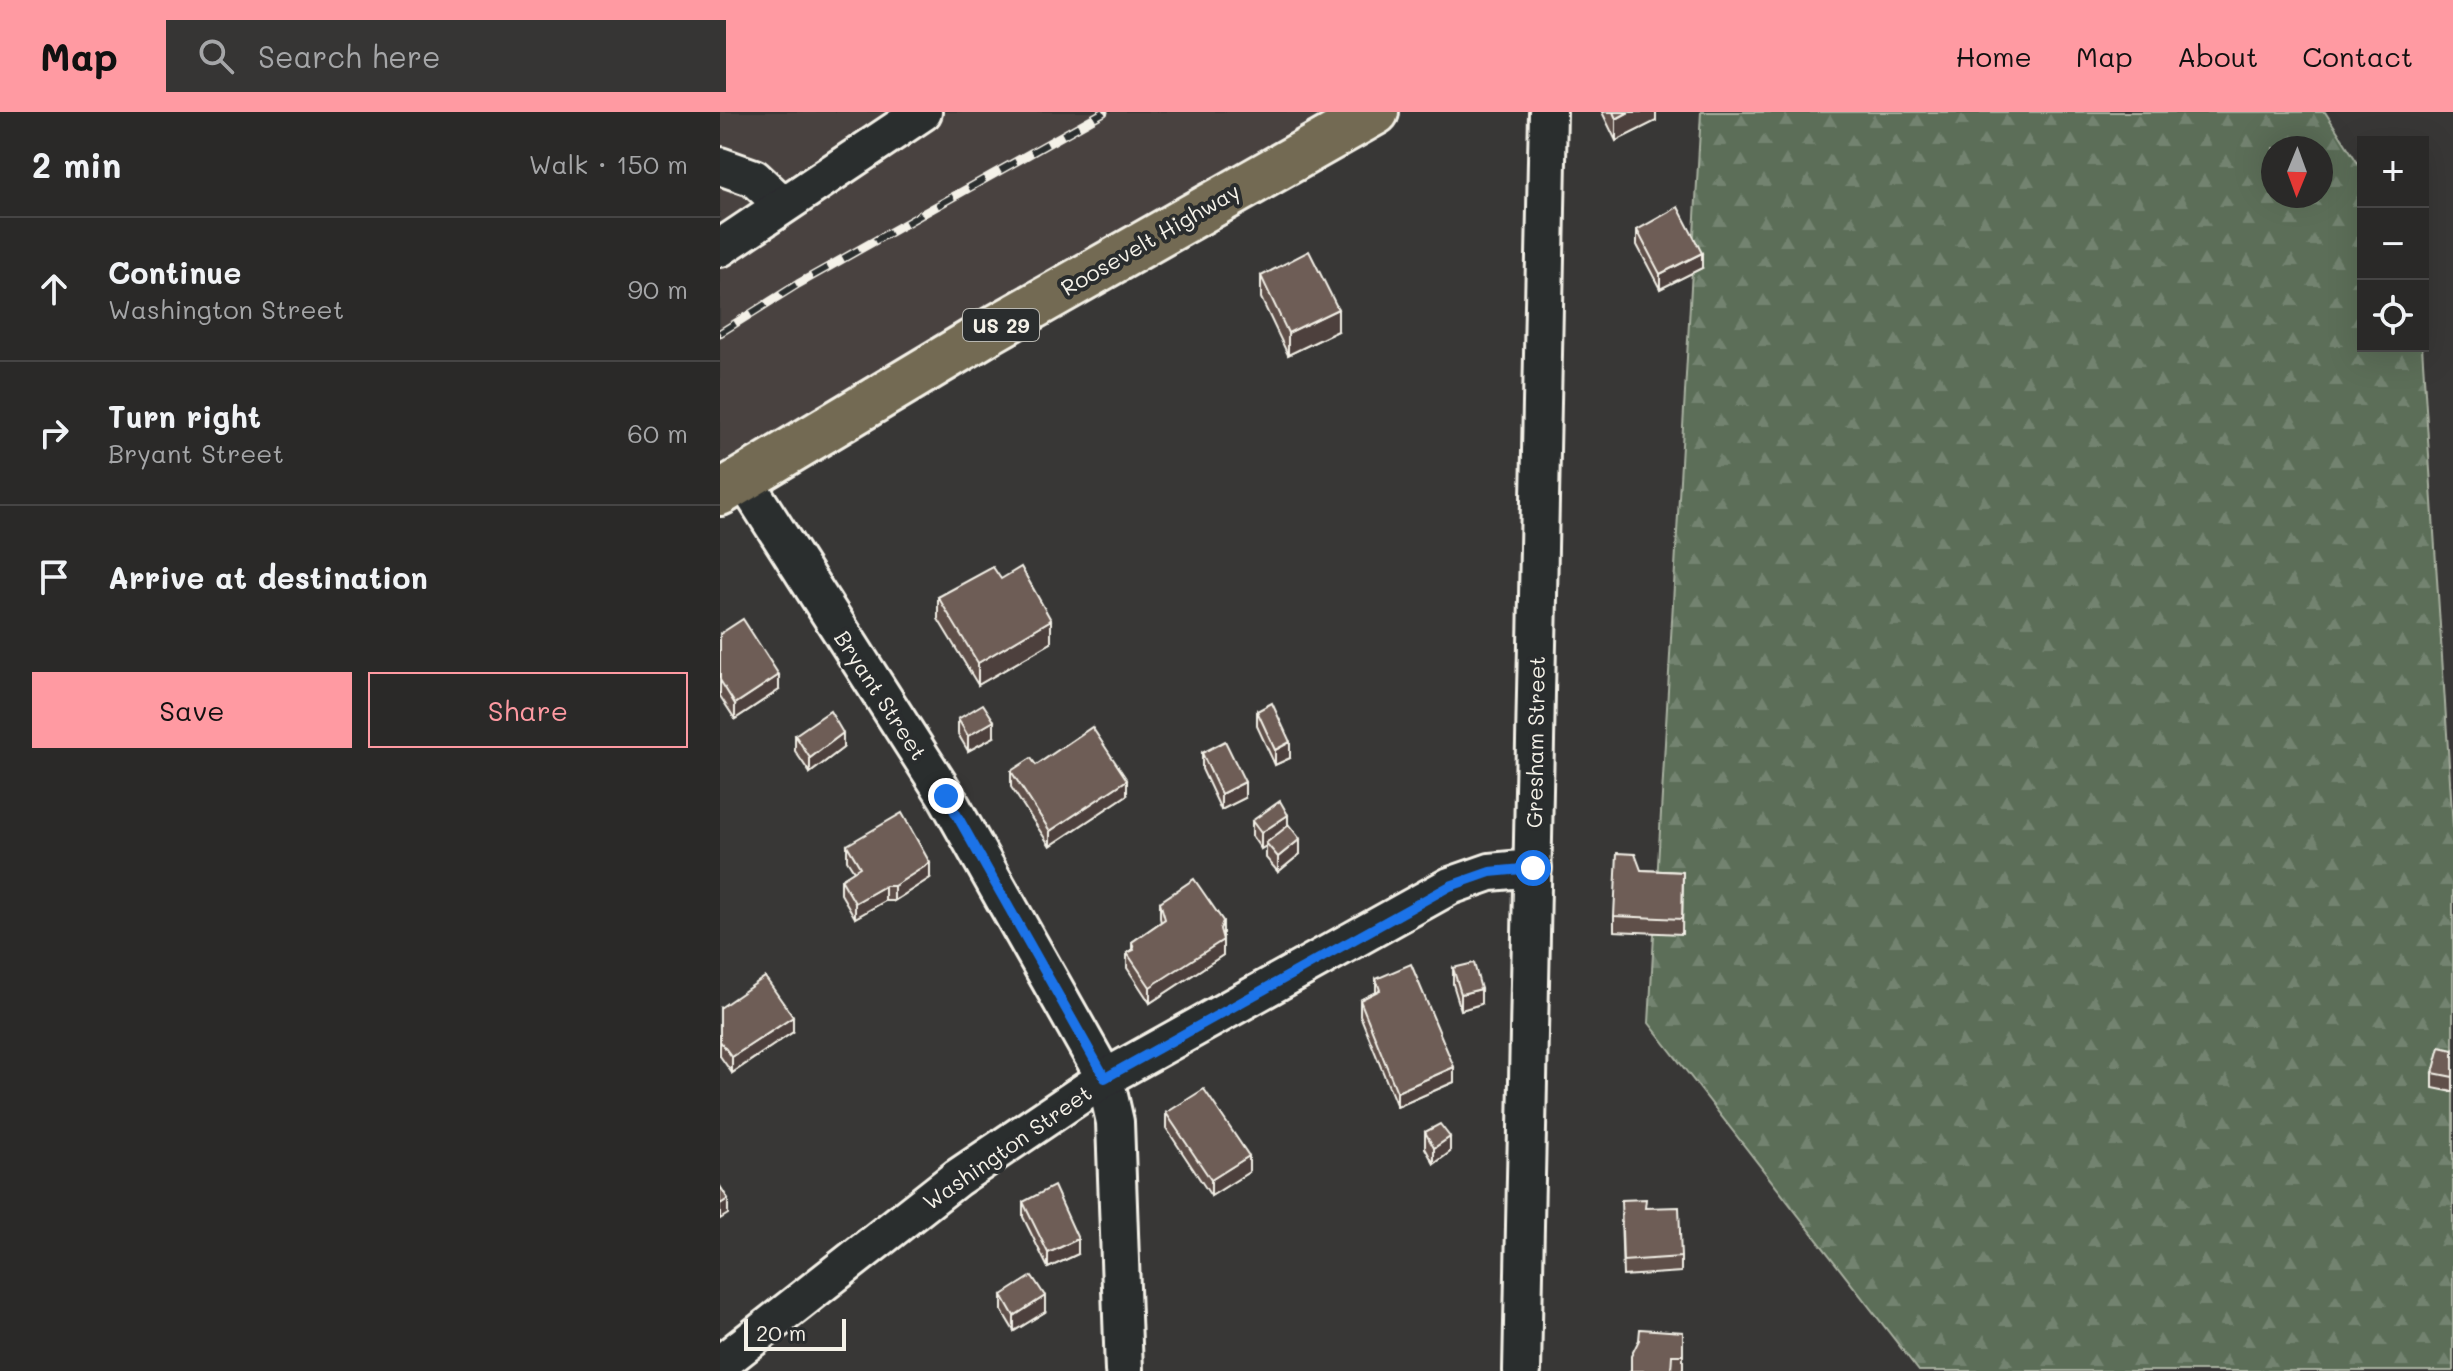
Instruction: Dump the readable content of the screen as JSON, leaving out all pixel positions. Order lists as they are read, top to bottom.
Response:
{
  "streets": {
    "main road": ["Roosevelt Highway", "US 29"],
    "street": ["Bryant Street", "Gresham Street", "Washington Street"]
  },
  "crossings": [
    ["Roosevelt Highway", "Bryant Street"],
    ["Bryant Street", "Washington Street"],
    ["Gresham Street", "Washington Street"]
  ],
  "scale_bar": "20 m",
  "north": "bottom",
  "page": {
    "header": "Map",
    "search": "Search here",
    "nav": [
      "Home",
      "Map",
      "About",
      "Contact"
    ],
    "heading": ["2 min", "Walk · 150 m"],
    "map_buttons": ["+", "−"],
    "list": [
      ["Continue", "Washington Street", "90 m"],
      ["Turn right", "Bryant Street", "60 m"],
      "Arrive at destination"
    ],
    "buttons": ["Save", "Share"],
    "scale": "20 m"
  }
}
